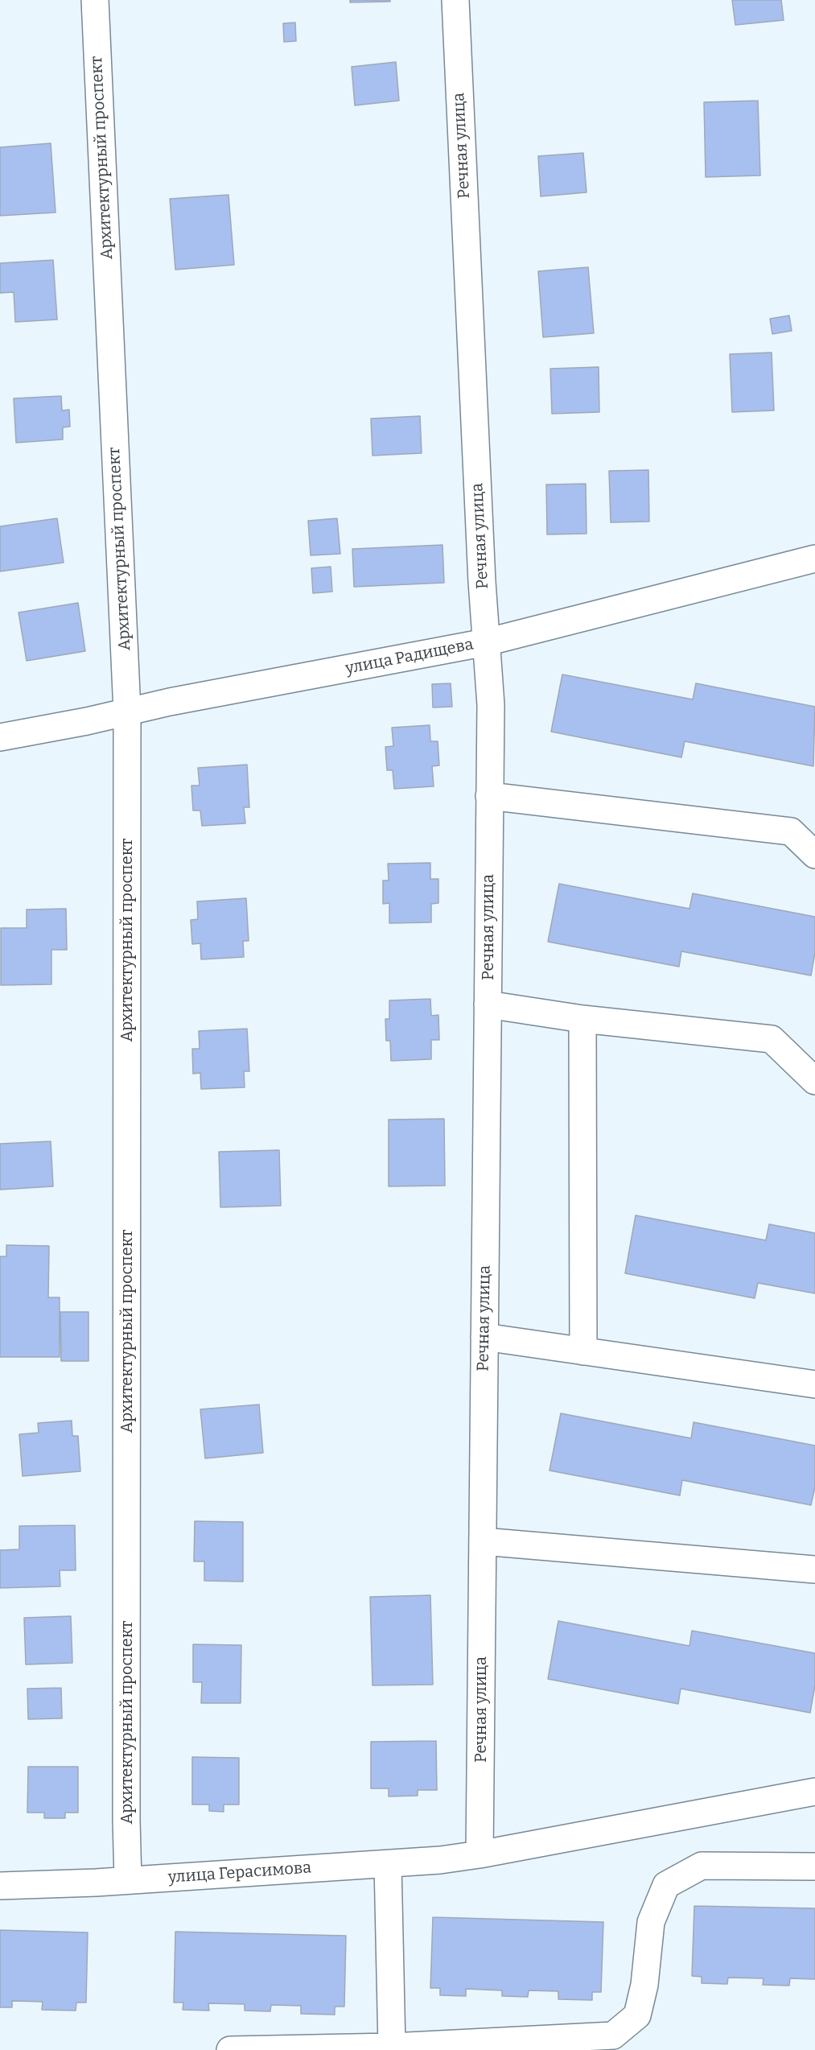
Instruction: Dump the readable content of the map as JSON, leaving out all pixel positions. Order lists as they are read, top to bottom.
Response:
{
  "streets": {
    "street": [
      "Речная улица",
      "Архитектурный проспект",
      "улица Радищева",
      "улица Герасимова"
    ]
  },
  "crossings": [
    ["Речная улица", "улица Радищева"],
    ["Речная улица", "улица Герасимова"],
    ["Архитектурный проспект", "улица Радищева"],
    ["Архитектурный проспект", "улица Герасимова"]
  ]
}
